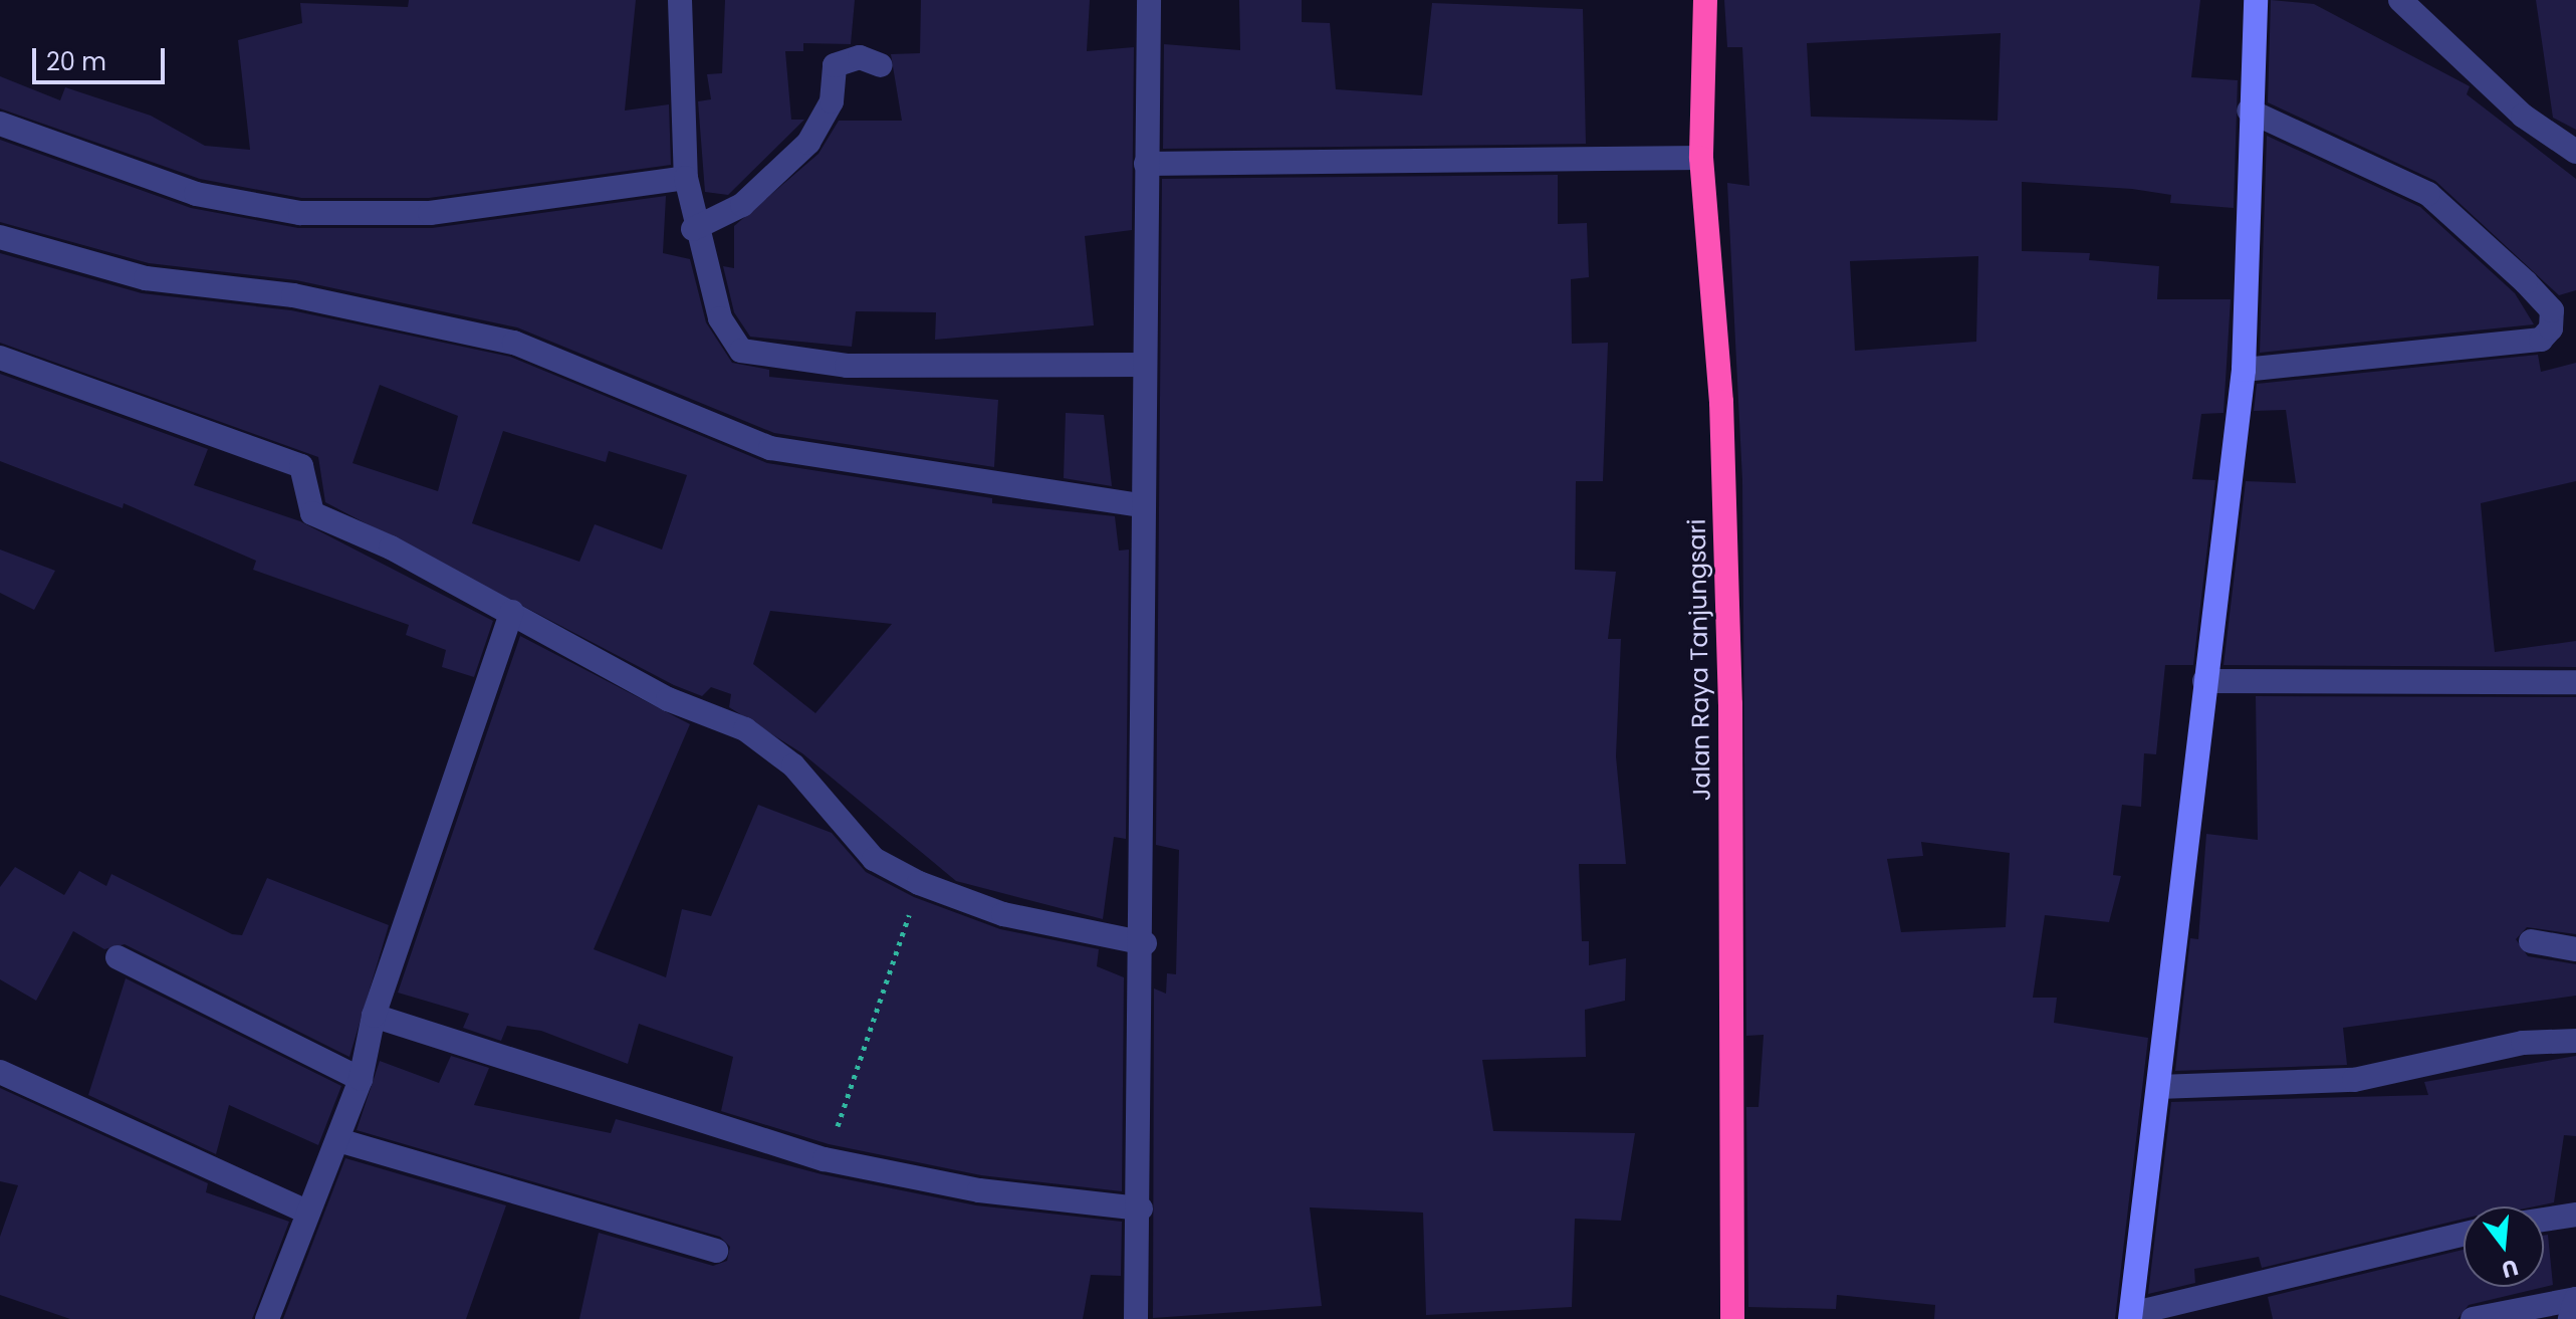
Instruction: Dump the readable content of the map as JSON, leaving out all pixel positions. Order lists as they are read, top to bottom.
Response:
{
  "streets": {
    "highway": ["Jalan Raya Tanjungsari"]
  },
  "scale_bar": "20 m",
  "north": "bottom"
}
